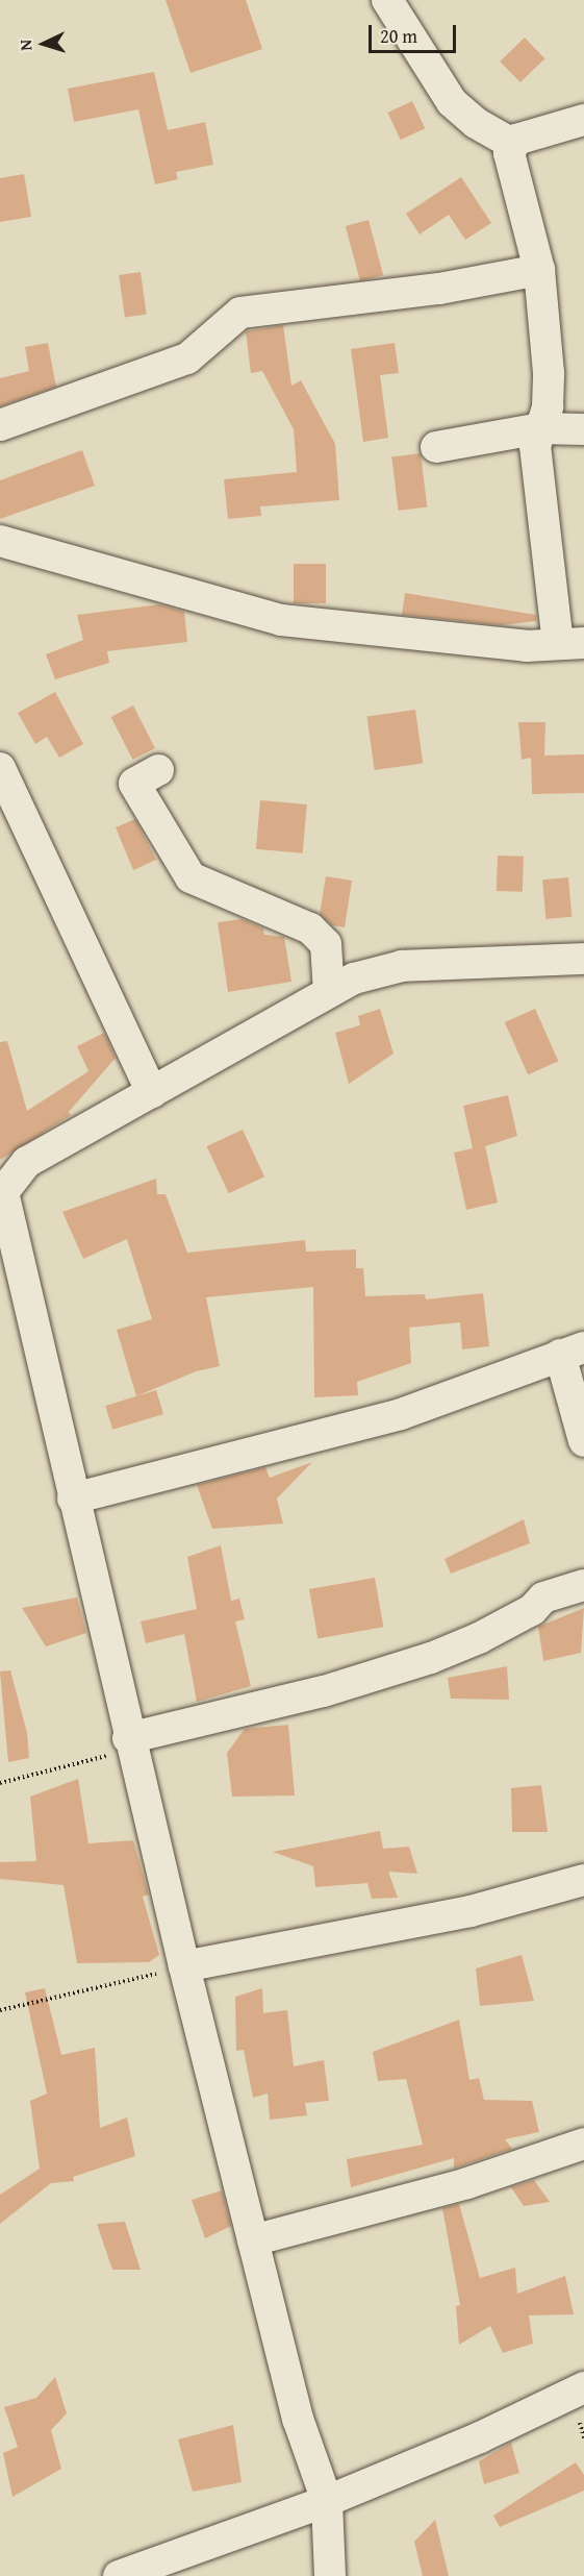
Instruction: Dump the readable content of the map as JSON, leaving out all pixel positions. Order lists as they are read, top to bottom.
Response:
{
  "scale_bar": "20 m",
  "north": "left"
}
